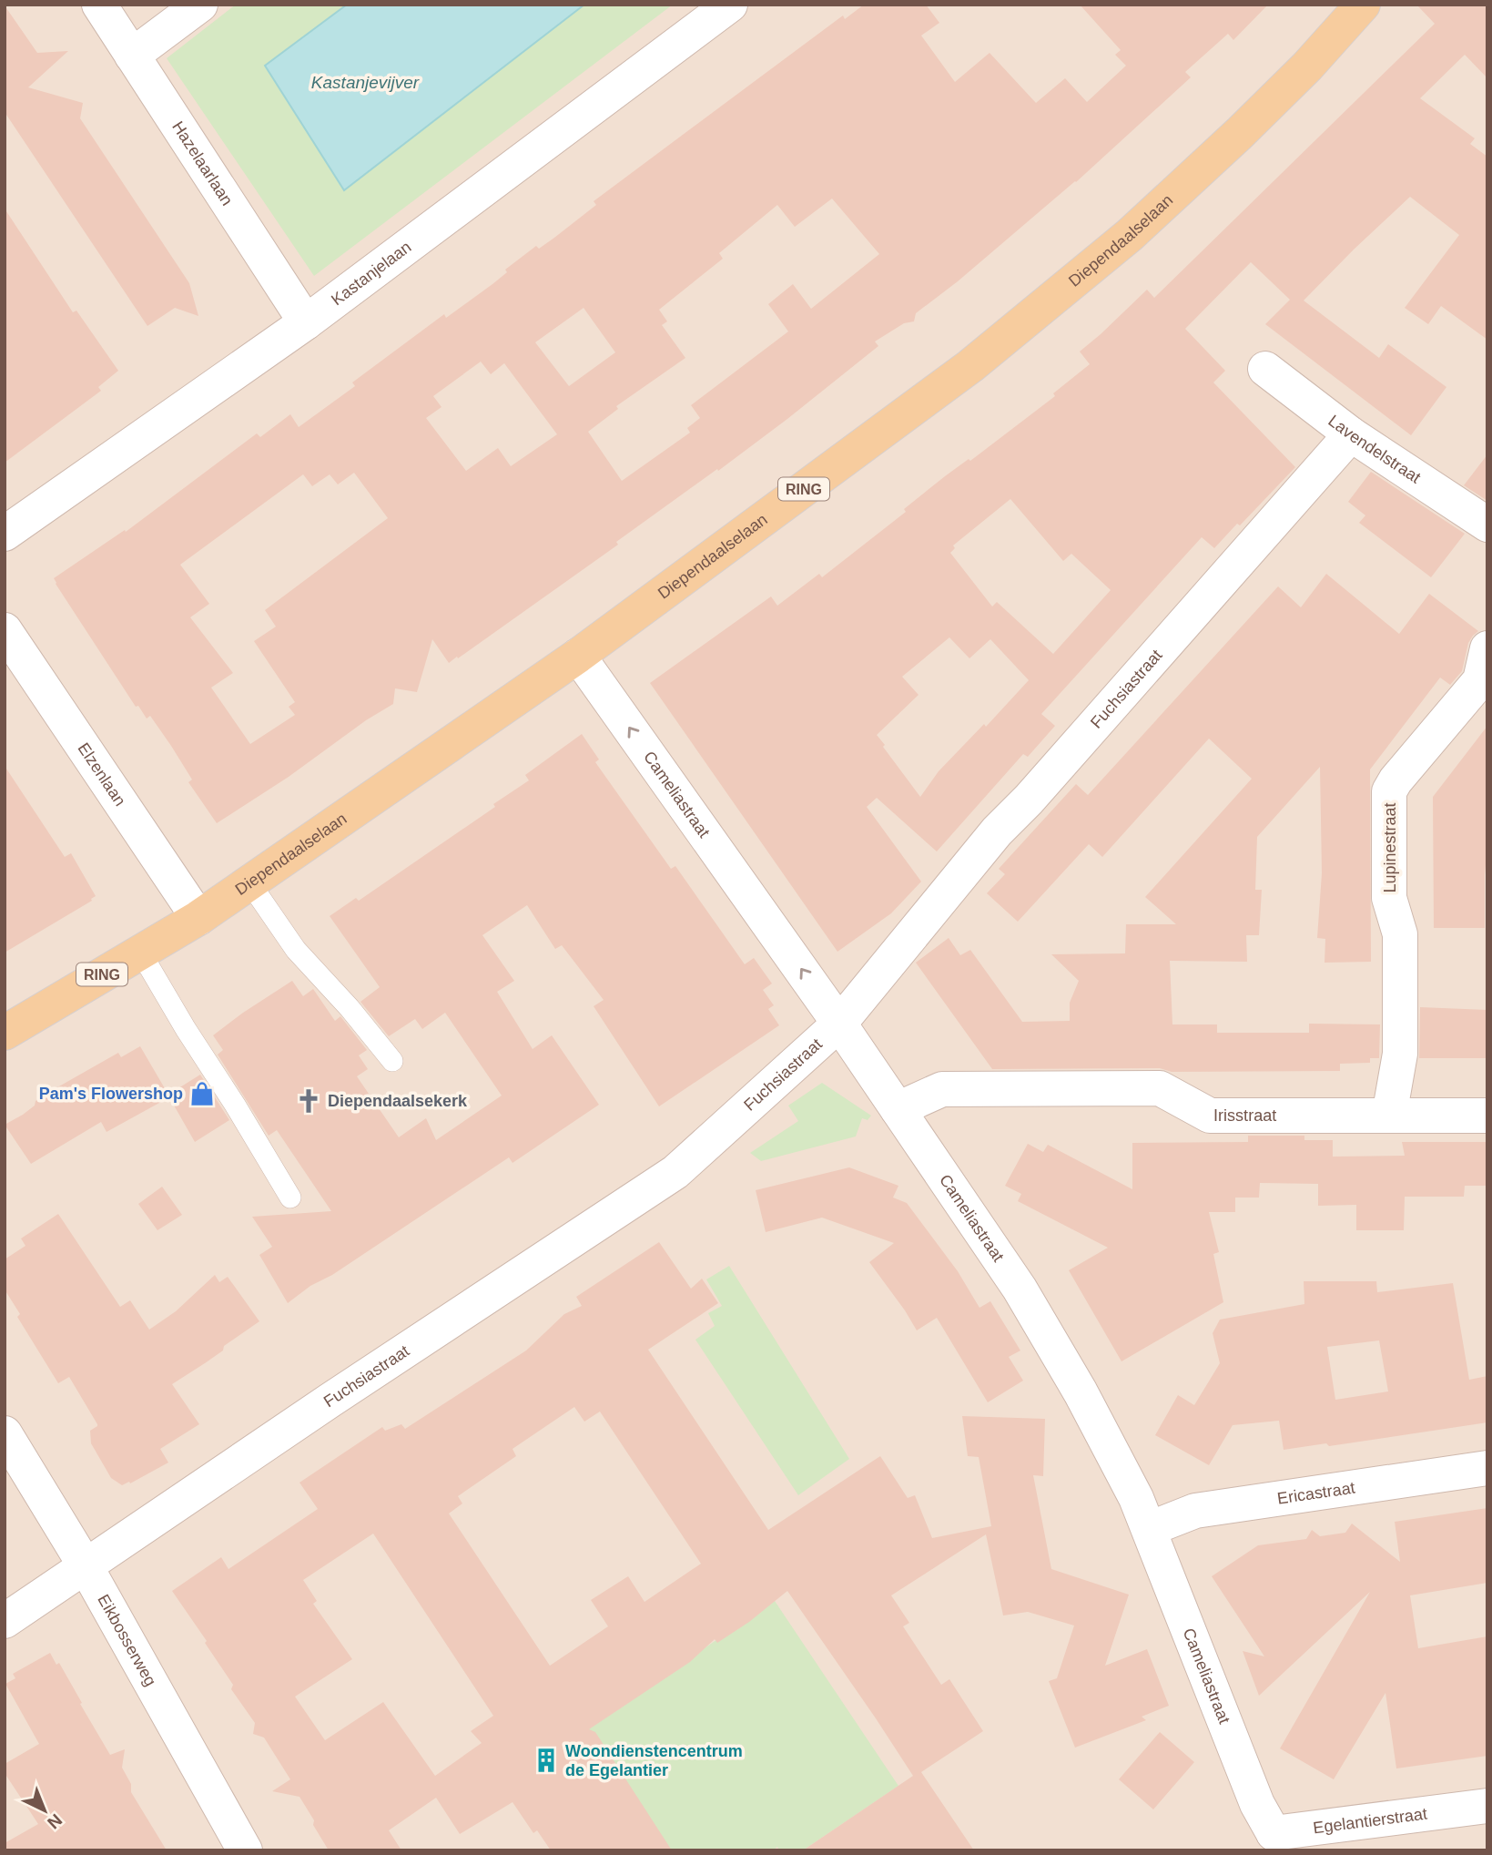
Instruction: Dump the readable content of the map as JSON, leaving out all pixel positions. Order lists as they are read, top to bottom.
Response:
{
  "streets": {
    "main road": ["Diependaalselaan", "RING"],
    "street": [
      "Hazelaarlaan",
      "Kastanjelaan",
      "Lavendelstraat",
      "Fuchsiastraat",
      "Elzenlaan",
      "Cameliastraat",
      "Lupinestraat",
      "Irisstraat",
      "Ericastraat",
      "Eikbosserweg",
      "Egelantierstraat"
    ]
  },
  "crossings": [
    ["Hazelaarlaan", "Kastanjelaan"],
    ["Diependaalselaan", "Elzenlaan"],
    ["Diependaalselaan", "Cameliastraat"],
    ["Lavendelstraat", "Fuchsiastraat"],
    ["Fuchsiastraat", "Cameliastraat"],
    ["Fuchsiastraat", "Eikbosserweg"],
    ["Cameliastraat", "Irisstraat"],
    ["Cameliastraat", "Ericastraat"],
    ["Cameliastraat", "Egelantierstraat"],
    ["Lupinestraat", "Irisstraat"]
  ],
  "water": ["Kastanjevijver"],
  "places": {
    "shop": ["Pam's Flowershop"],
    "church": ["Diependaalsekerk"],
    "building": ["Woondienstencentrum de Egelantier"]
  },
  "north": "bottom right"
}
